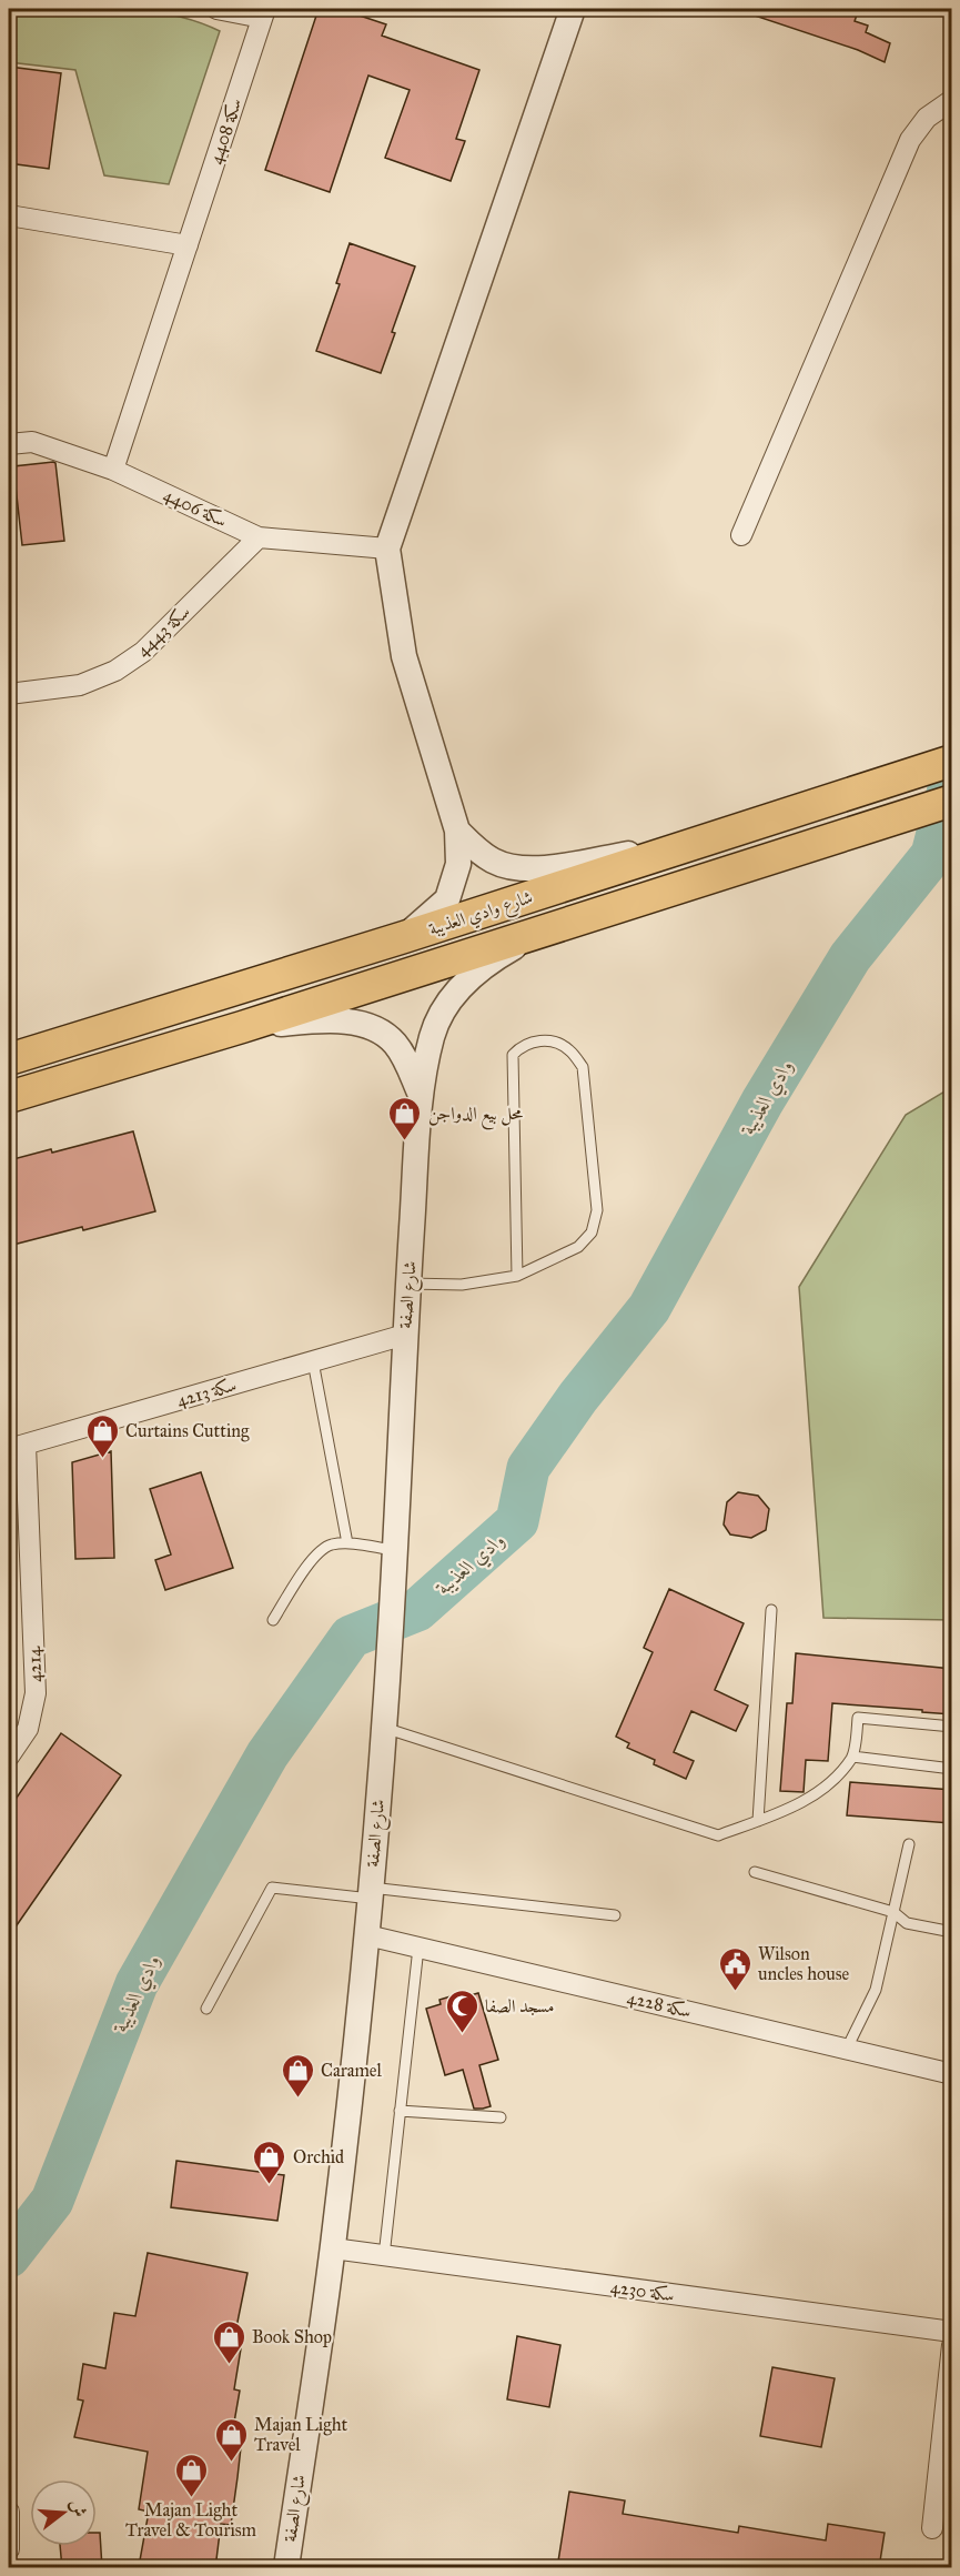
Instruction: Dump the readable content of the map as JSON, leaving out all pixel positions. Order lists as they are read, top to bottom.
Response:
{
  "streets": {
    "main road": ["شارع وادي العذيبة"],
    "street": [
      "سكة 4408",
      "سكة 4406",
      "سكة 4443",
      "شارع الصفة",
      "سكة 4213",
      "4214",
      "سكة 4228",
      "سكة 4230"
    ]
  },
  "crossings": [
    ["سكة 4408", "سكة 4406"],
    ["سكة 4406", "سكة 4443"],
    ["شارع وادي العذيبة", "شارع الصفة"],
    ["شارع الصفة", "سكة 4213"],
    ["شارع الصفة", "سكة 4228"],
    ["شارع الصفة", "سكة 4230"],
    ["سكة 4213", "4214"]
  ],
  "water": ["وادي العذيبة"],
  "places": {
    "shop": [
      "محل بيع الدواجن",
      "Curtains Cutting",
      "Caramel",
      "Orchid",
      "Book Shop",
      "Majan Light Travel",
      "Majan Light Travel & Tourism"
    ],
    "public building": ["Wilson uncles house"],
    "mosque": ["مسجد الصفا"]
  },
  "north": "right"
}
